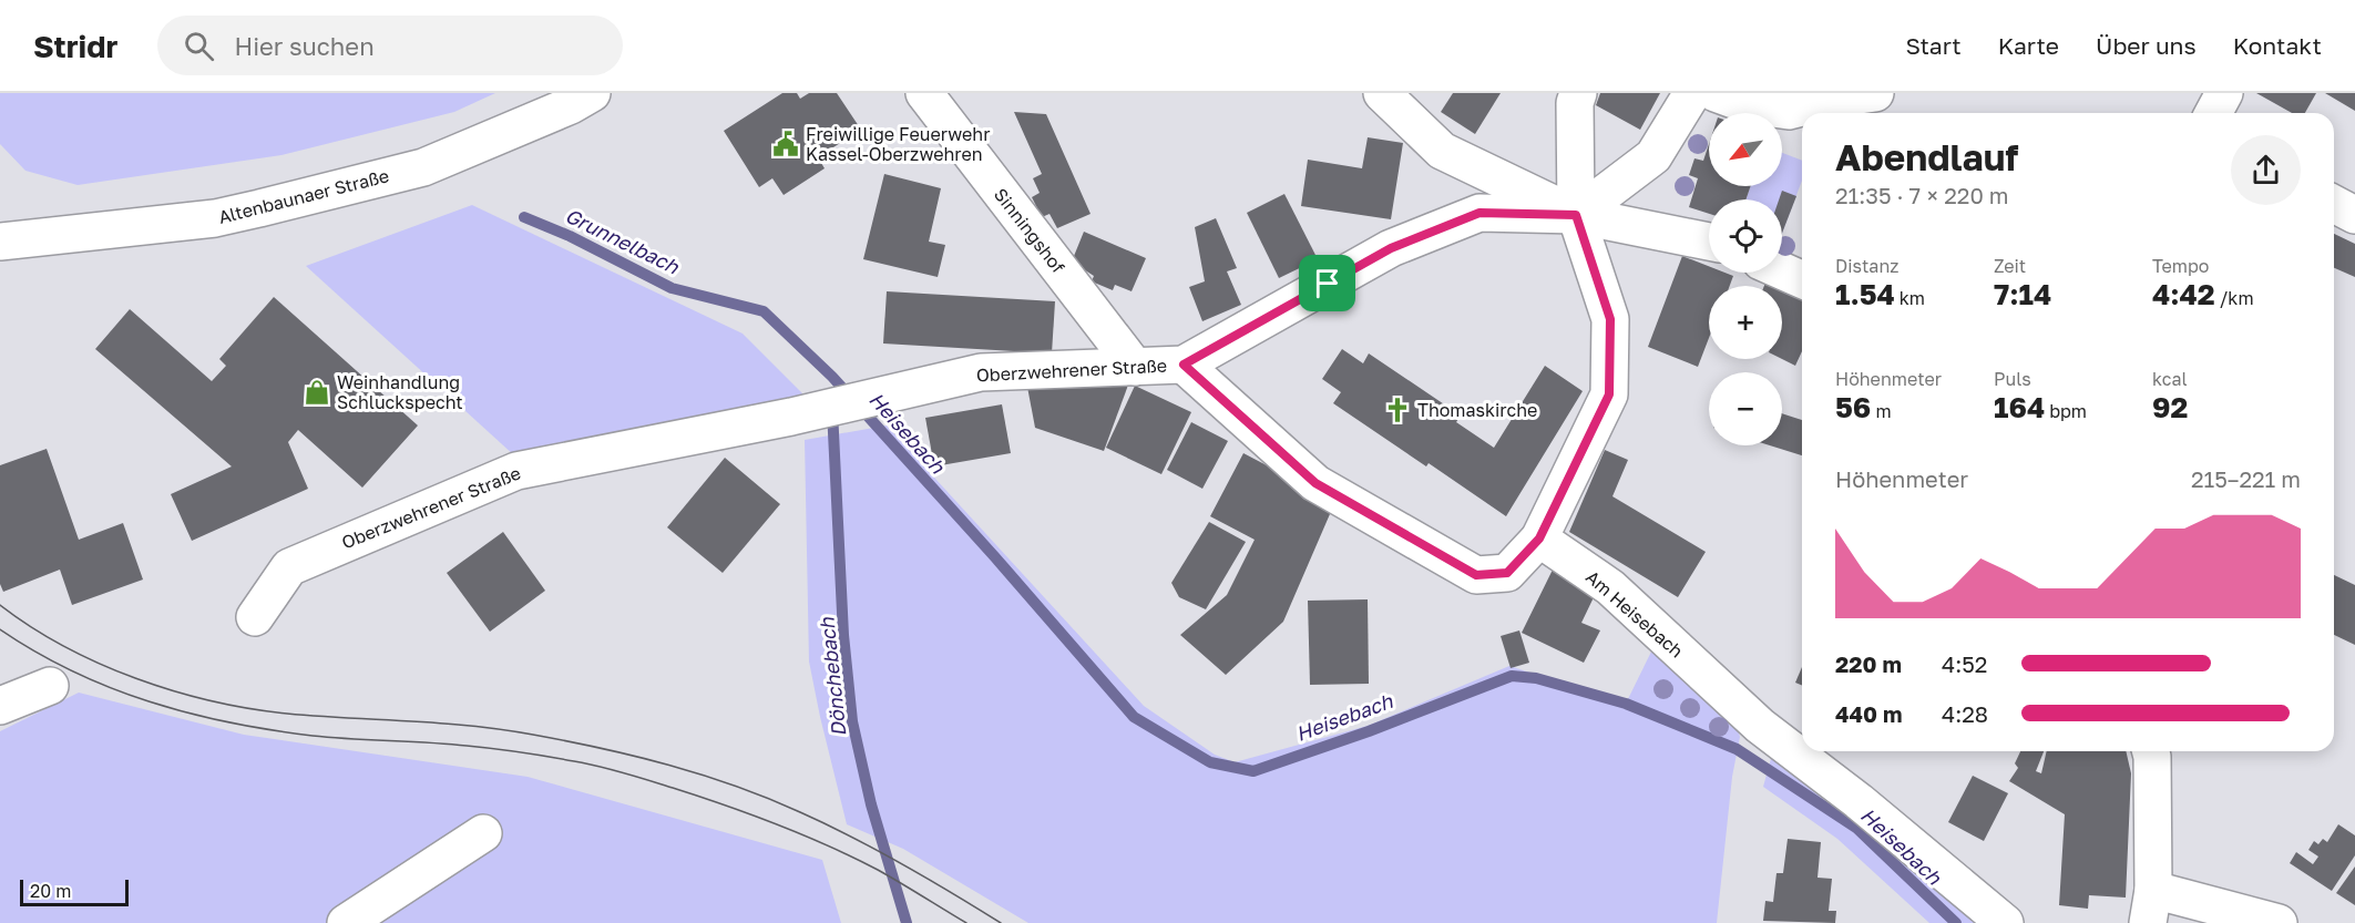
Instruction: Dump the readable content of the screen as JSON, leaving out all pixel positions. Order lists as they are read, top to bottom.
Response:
{
  "streets": {
    "street": [
      "Altenbaunaer Straße",
      "Sinningshof",
      "Oberzwehrener Straße",
      "Am Heisebach"
    ]
  },
  "crossings": [
    ["Sinningshof", "Oberzwehrener Straße"]
  ],
  "water": ["Grunnelbach", "Heisebach", "Dönchebach"],
  "places": {
    "public building": ["Freiwillige Feuerwehr Kassel-Oberzwehren"],
    "shop": ["Weinhandlung Schluckspecht"],
    "church": ["Thomaskirche"]
  },
  "scale_bar": "20 m",
  "north": "bottom left",
  "page": {
    "header": "Stridr",
    "search": "Hier suchen",
    "nav": [
      "Start",
      "Karte",
      "Über uns",
      "Kontakt"
    ],
    "map_buttons": ["+", "−"],
    "heading": ["Abendlauf", "21:35 · 7 × 220 m"],
    "stats": [
      ["Distanz", "1.54 km"],
      ["Zeit", "7:14"],
      ["Tempo", "4:42 /km"],
      ["Höhenmeter", "56 m"],
      ["Puls", "164 bpm"],
      ["kcal", "92"]
    ],
    "chart": ["Höhenmeter", "215–221 m"],
    "list": [
      {
        "name": "220 m",
        "note": "4:52"
      },
      {
        "name": "440 m",
        "note": "4:28"
      }
    ],
    "scale": "20 m"
  }
}
